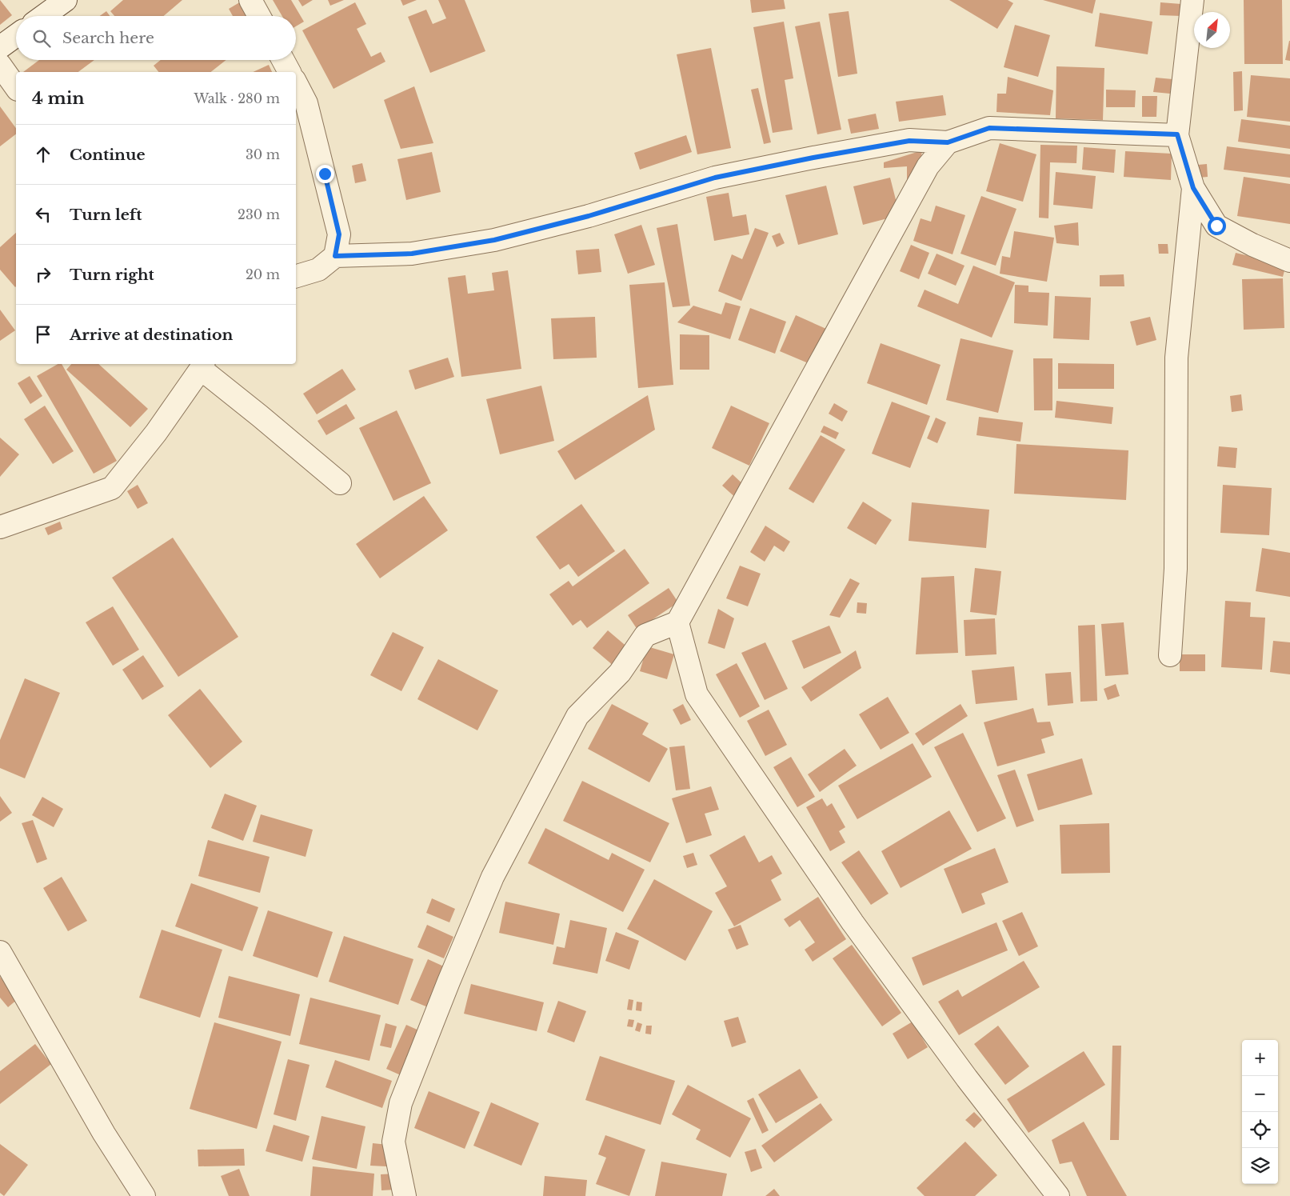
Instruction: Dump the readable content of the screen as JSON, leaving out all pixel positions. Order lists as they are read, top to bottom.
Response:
{
  "north": "top right",
  "page": {
    "search": "Search here",
    "heading": ["4 min", "Walk · 280 m"],
    "list": [
      ["Continue", "30 m"],
      ["Turn left", "230 m"],
      ["Turn right", "20 m"],
      "Arrive at destination"
    ],
    "map_buttons": ["+", "−"]
  }
}
